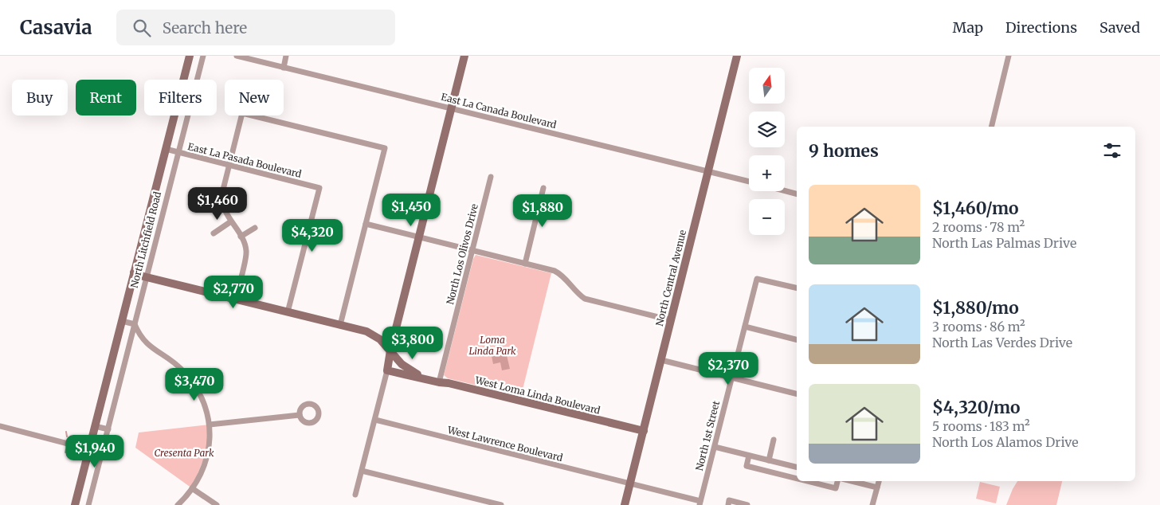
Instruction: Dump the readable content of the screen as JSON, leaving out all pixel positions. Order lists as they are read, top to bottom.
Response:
{
  "streets": {
    "street": [
      "East La Canada Boulevard",
      "East La Pasada Boulevard",
      "North Litchfield Road",
      "North Los Olivos Drive",
      "North Central Avenue",
      "West Loma Linda Boulevard",
      "North 1st Street",
      "West Lawrence Boulevard"
    ]
  },
  "crossings": [
    ["East La Canada Boulevard", "North Central Avenue"],
    ["East La Pasada Boulevard", "North Litchfield Road"],
    ["East La Pasada Boulevard", "West Loma Linda Boulevard"],
    ["North Litchfield Road", "West Loma Linda Boulevard"],
    ["North Los Olivos Drive", "West Loma Linda Boulevard"],
    ["North Central Avenue", "West Loma Linda Boulevard"],
    ["North Central Avenue", "West Lawrence Boulevard"],
    ["North 1st Street", "West Lawrence Boulevard"]
  ],
  "parks": ["Loma Linda Park", "Cresenta Park"],
  "north": "top",
  "page": {
    "header": "Casavia",
    "search": "Search here",
    "nav": ["Map", "Directions", "Saved"],
    "map_buttons": ["+", "−"],
    "chip": [
      "Buy",
      "Rent",
      "Filters",
      "New"
    ],
    "heading": "9 homes",
    "list": [
      {
        "name": "$1,460/mo",
        "note": "2 rooms · 78 m² · North Las Palmas Drive"
      },
      {
        "name": "$1,880/mo",
        "note": "3 rooms · 86 m² · North Las Verdes Drive"
      },
      {
        "name": "$4,320/mo",
        "note": "5 rooms · 183 m² · North Los Alamos Drive"
      }
    ],
    "price": [
      "$1,460",
      "$1,450",
      "$1,880",
      "$4,320",
      "$2,770",
      "$3,800",
      "$2,370",
      "$3,470",
      "$1,940"
    ]
  }
}
